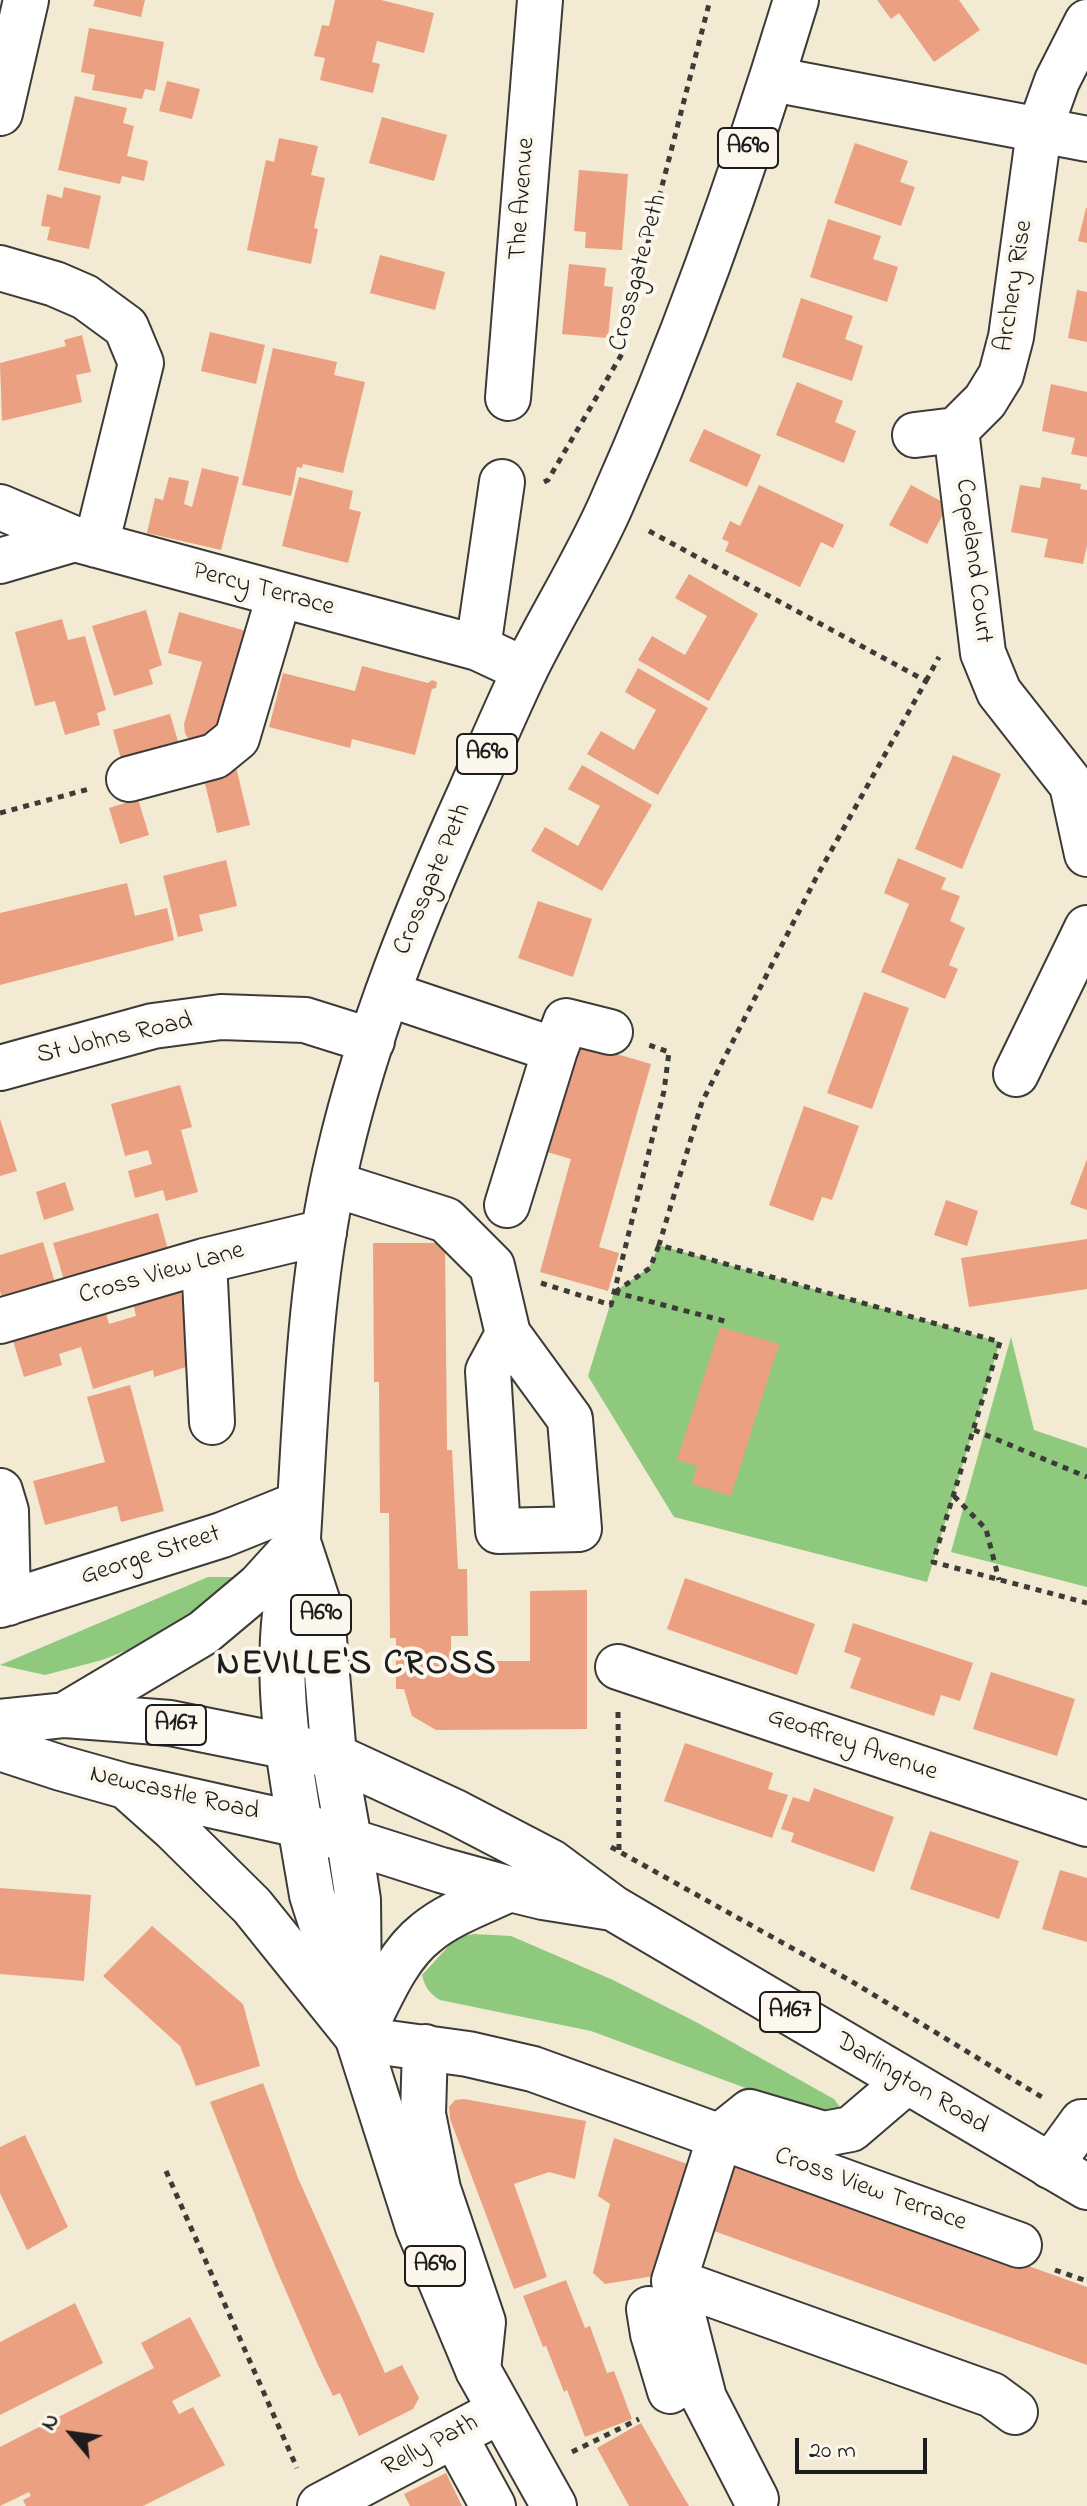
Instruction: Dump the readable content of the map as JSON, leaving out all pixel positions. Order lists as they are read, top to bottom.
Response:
{
  "streets": {
    "main road": [
      "A690",
      "The Avenue",
      "Crossgate Peth",
      "Archery Rise",
      "Copeland Court",
      "Percy Terrace",
      "St Johns Road",
      "Cross View Lane",
      "George Street",
      "A167",
      "Geoffrey Avenue",
      "Newcastle Road",
      "Darlington Road",
      "Cross View Terrace",
      "Relly Path"
    ]
  },
  "crossings": [
    ["A690", "Crossgate Peth"],
    ["A690", "George Street"],
    ["A690", "A167"],
    ["A690", "Newcastle Road"],
    ["A690", "Darlington Road"],
    ["A690", "Relly Path"],
    ["Crossgate Peth", "Percy Terrace"],
    ["Crossgate Peth", "St Johns Road"],
    ["Crossgate Peth", "Cross View Lane"],
    ["Crossgate Peth", "George Street"],
    ["Archery Rise", "Copeland Court"],
    ["A167", "Darlington Road"],
    ["Newcastle Road", "Darlington Road"]
  ],
  "districts": ["NEVILLE'S CROSS"],
  "scale_bar": "20 m",
  "north": "top left"
}
